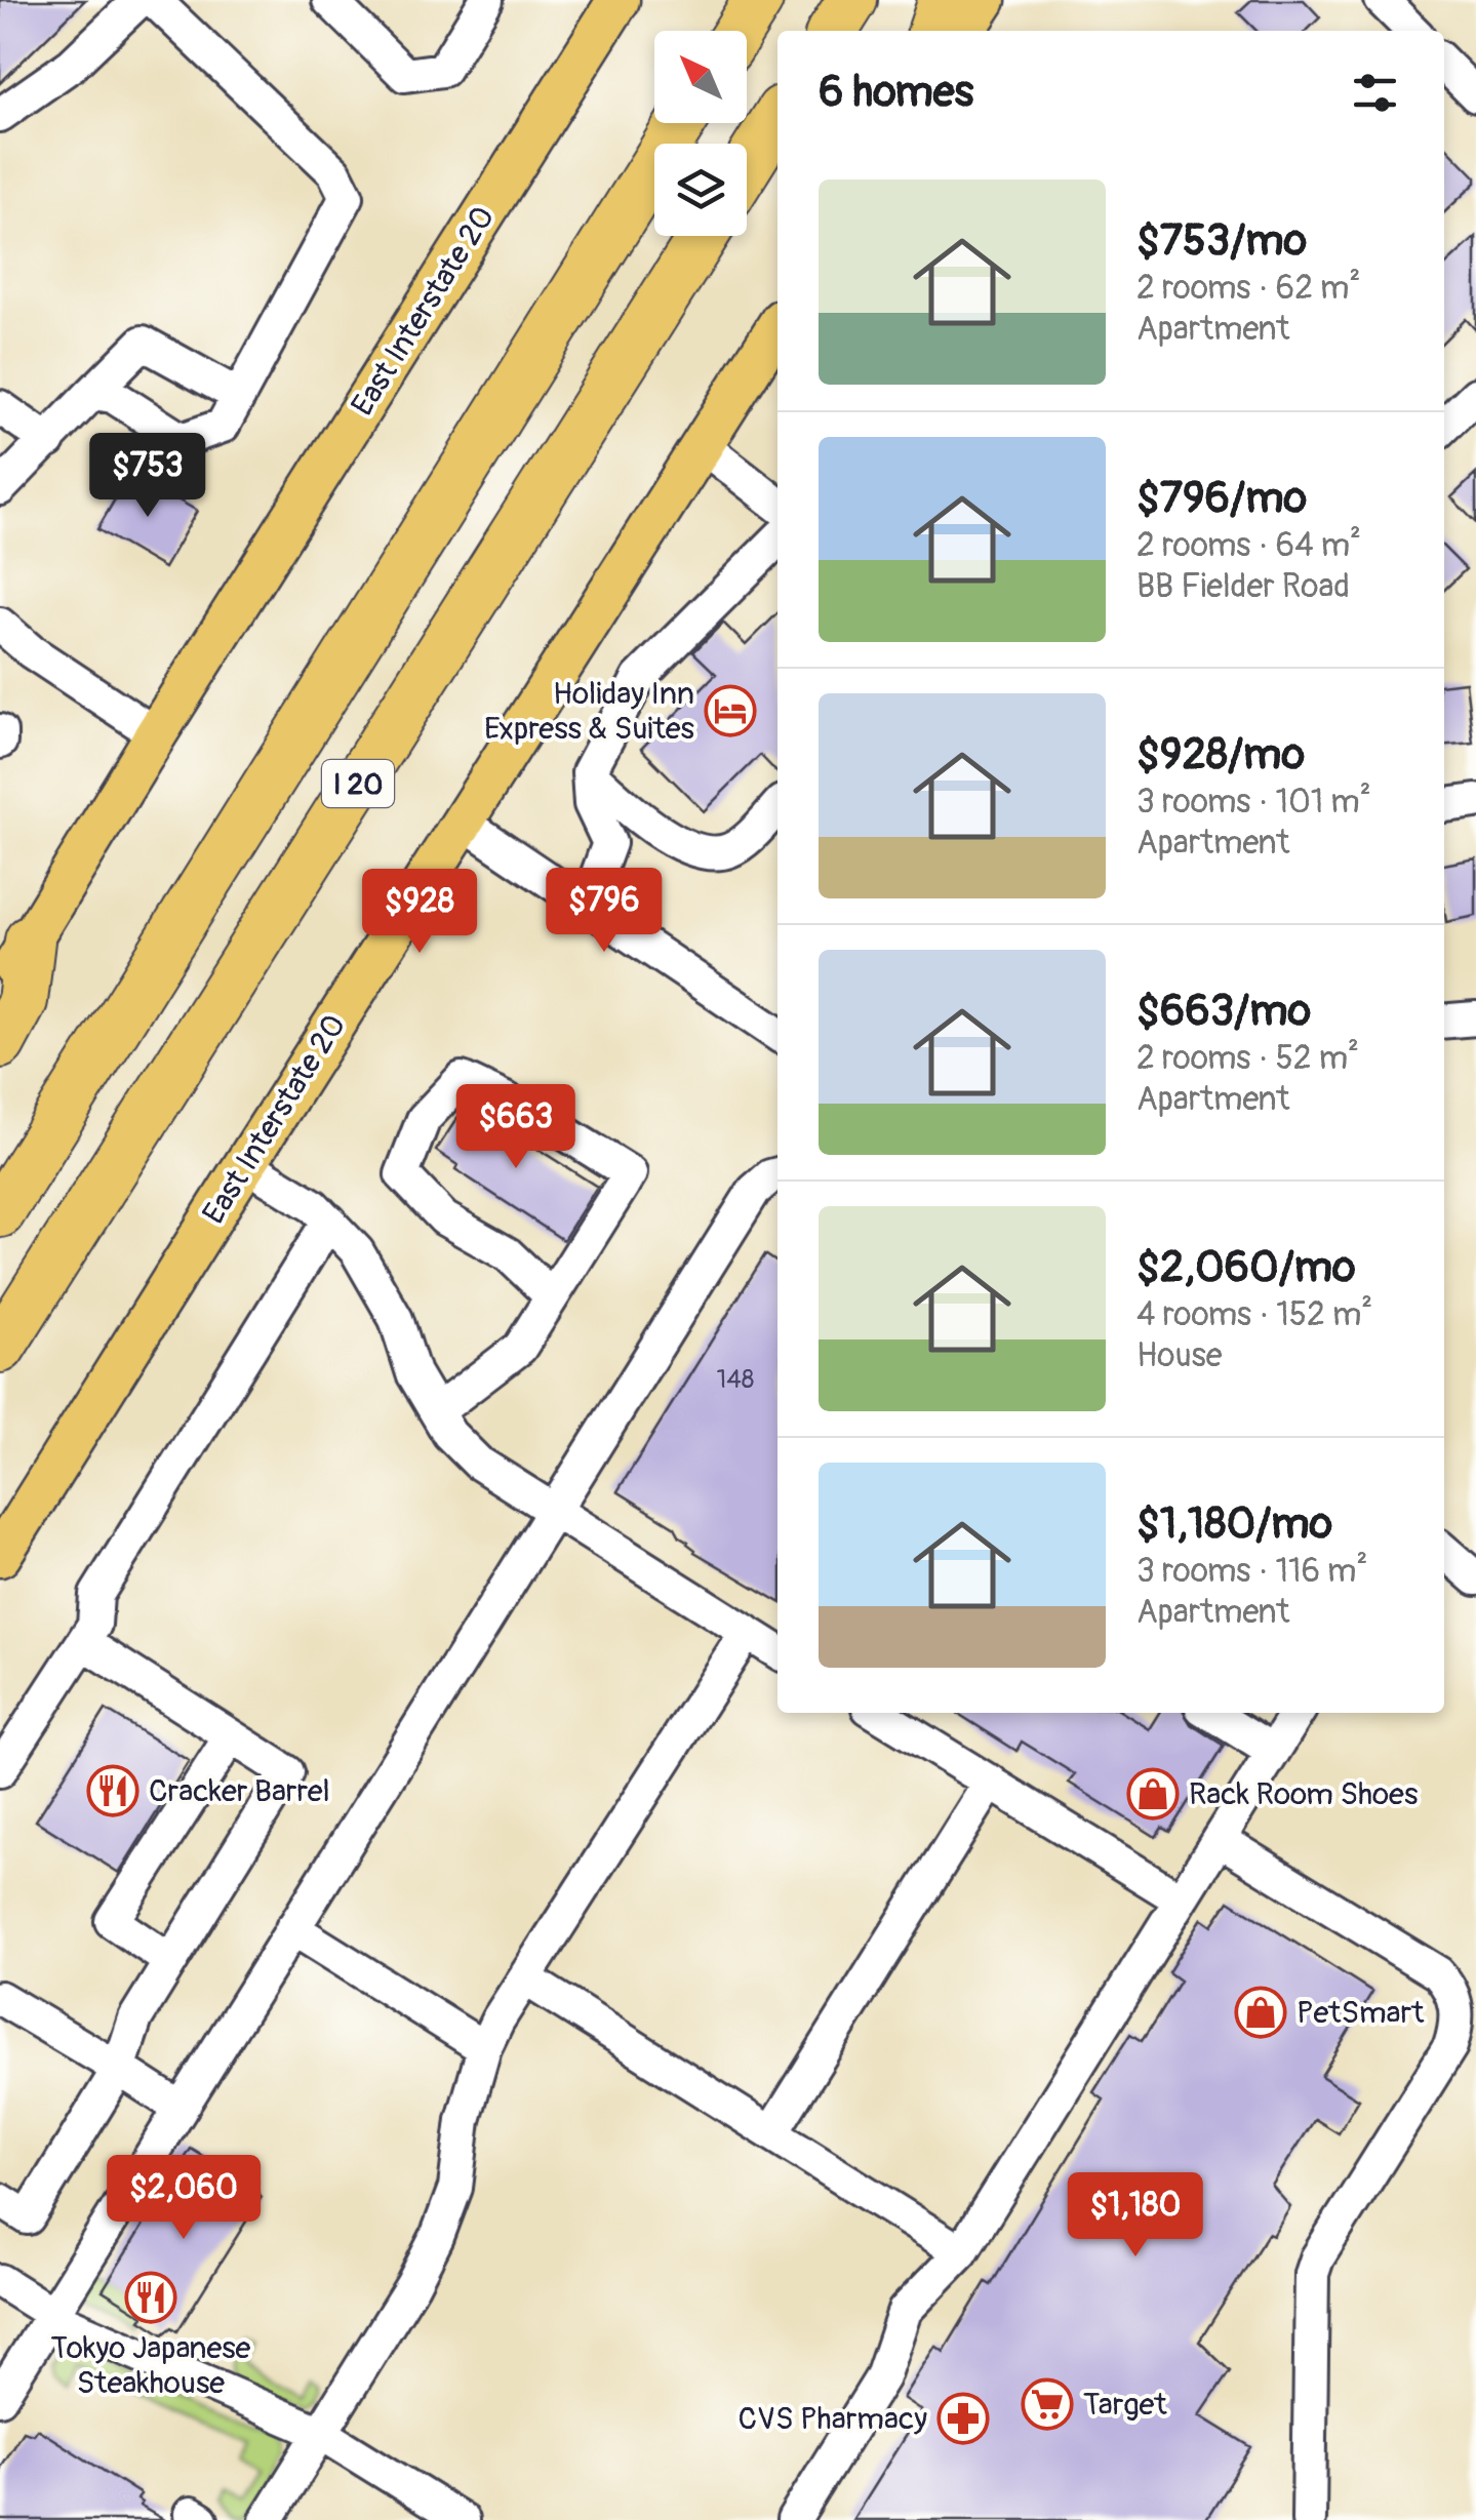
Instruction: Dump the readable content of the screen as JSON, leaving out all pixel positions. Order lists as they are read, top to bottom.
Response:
{
  "streets": {
    "highway": ["I 20"],
    "main road": ["East Interstate 20"]
  },
  "places": {
    "hotel": ["Holiday Inn Express & Suites"],
    "restaurant": ["Cracker Barrel", "Tokyo Japanese Steakhouse"],
    "shop": ["Rack Room Shoes", "PetSmart"],
    "supermarket": ["Target"],
    "pharmacy": ["CVS Pharmacy"]
  },
  "house_numbers": ["148"],
  "north": "top left",
  "page": {
    "heading": "6 homes",
    "list": [
      {
        "name": "$753/mo",
        "note": "2 rooms · 62 m² · Apartment"
      },
      {
        "name": "$796/mo",
        "note": "2 rooms · 64 m² · BB Fielder Road"
      },
      {
        "name": "$928/mo",
        "note": "3 rooms · 101 m² · Apartment"
      },
      {
        "name": "$663/mo",
        "note": "2 rooms · 52 m² · Apartment"
      },
      {
        "name": "$2,060/mo",
        "note": "4 rooms · 152 m² · House"
      },
      {
        "name": "$1,180/mo",
        "note": "3 rooms · 116 m² · Apartment"
      }
    ],
    "price": [
      "$753",
      "$796",
      "$928",
      "$663",
      "$2,060",
      "$1,180"
    ]
  }
}
